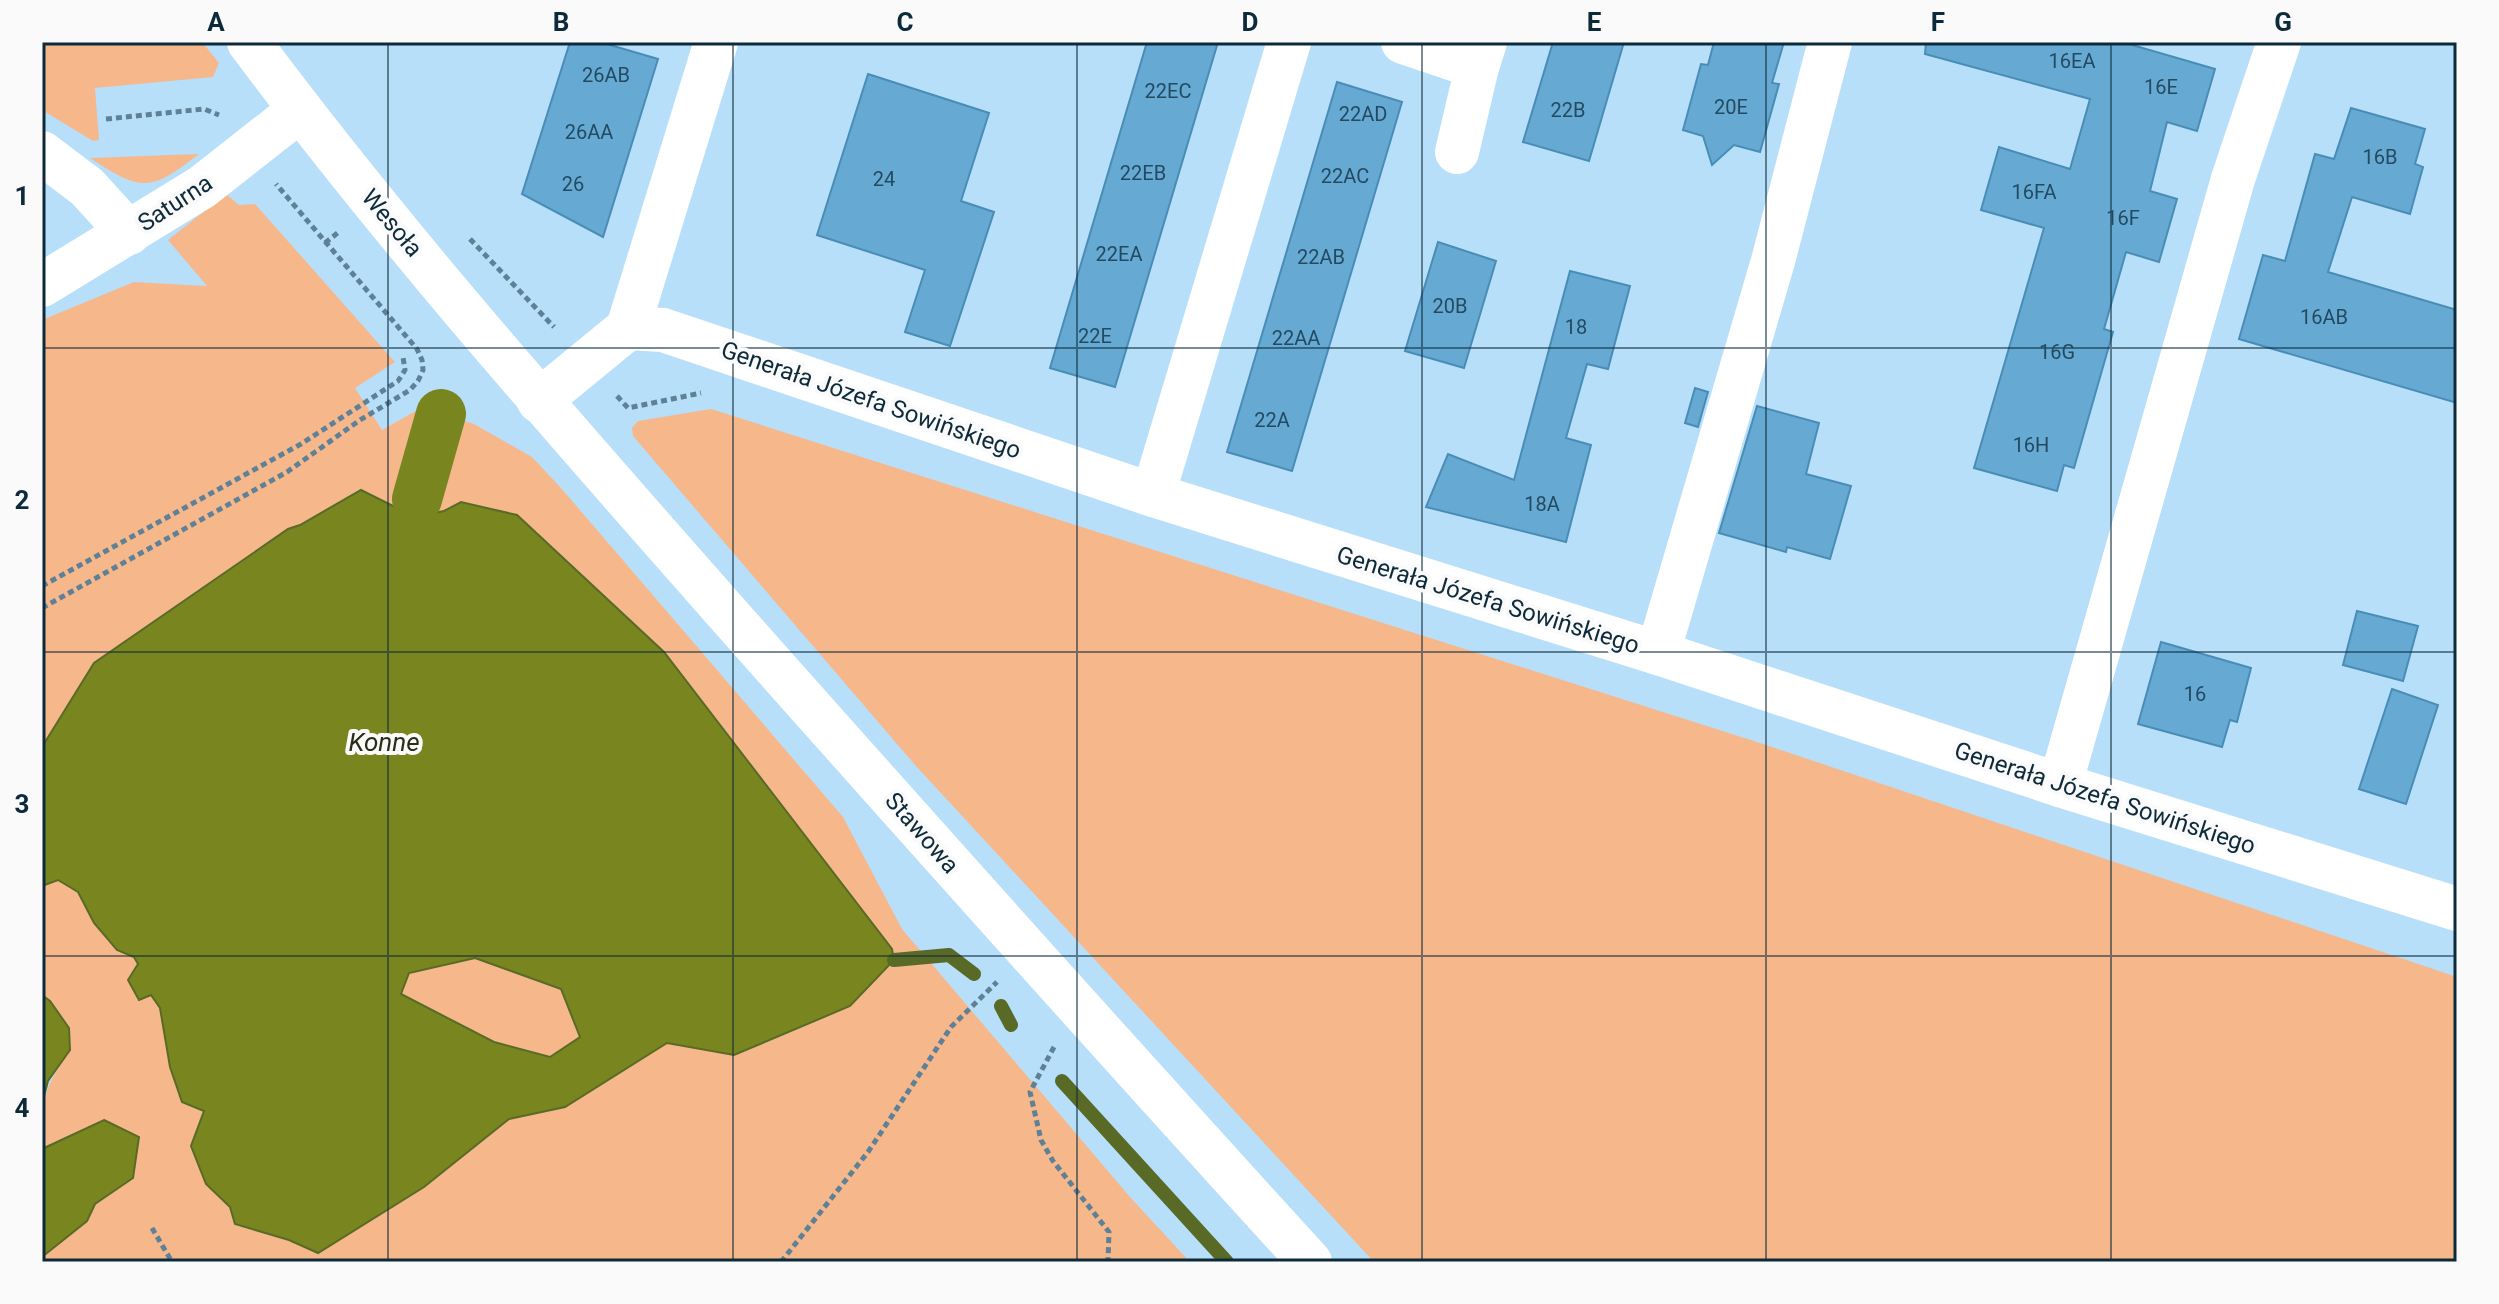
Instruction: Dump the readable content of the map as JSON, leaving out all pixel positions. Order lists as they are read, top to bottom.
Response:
{
  "streets": {
    "street": [
      "Saturna",
      "Wesoła",
      "Generała Józefa Sowińskiego",
      "Stawowa"
    ]
  },
  "crossings": [
    ["Saturna", "Wesoła"],
    ["Wesoła", "Stawowa"]
  ],
  "water": ["Konne"],
  "house_numbers": [
    "16EA",
    "26AB",
    "16E",
    "22EC",
    "20E",
    "22B",
    "22AD",
    "26AA",
    "16B",
    "22EB",
    "22AC",
    "24",
    "26",
    "16FA",
    "16F",
    "22EA",
    "22AB",
    "20B",
    "16AB",
    "18",
    "22E",
    "22AA",
    "16G",
    "22A",
    "16H",
    "18A",
    "16"
  ],
  "grid": {
    "columns": [
      "A",
      "B",
      "C",
      "D",
      "E",
      "F",
      "G"
    ],
    "rows": [
      "1",
      "2",
      "3",
      "4"
    ]
  }
}
